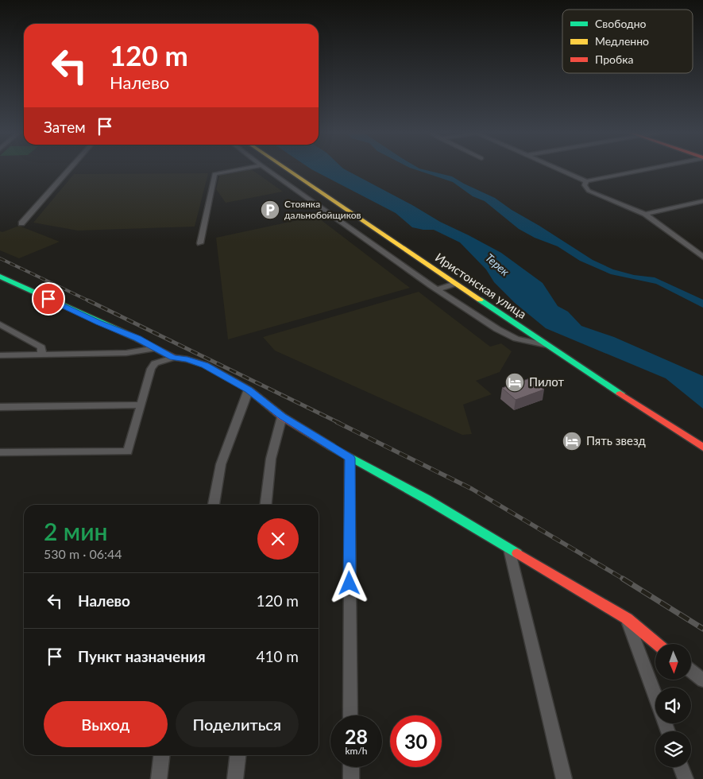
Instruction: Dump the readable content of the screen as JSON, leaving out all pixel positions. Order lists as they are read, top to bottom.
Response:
{
  "streets": {
    "street": ["Иристонская улица"]
  },
  "water": ["Терек"],
  "places": {
    "parking": ["Стоянка дальнобойщиков"],
    "hotel": ["Пилот", "Пять звезд"]
  },
  "legend": ["Свободно", "Медленно", "Пробка"],
  "north": "bottom",
  "page": {
    "turn": ["120 m", "Налево"],
    "then": "Затем",
    "heading": ["2 мин", "530 m · 06:44"],
    "list": [
      {
        "name": "Налево",
        "value": "120 m"
      },
      {
        "name": "Пункт назначения",
        "value": "410 m"
      }
    ],
    "buttons": ["Выход", "Поделиться"],
    "speed": "28 km/h",
    "limit": "30"
  }
}
